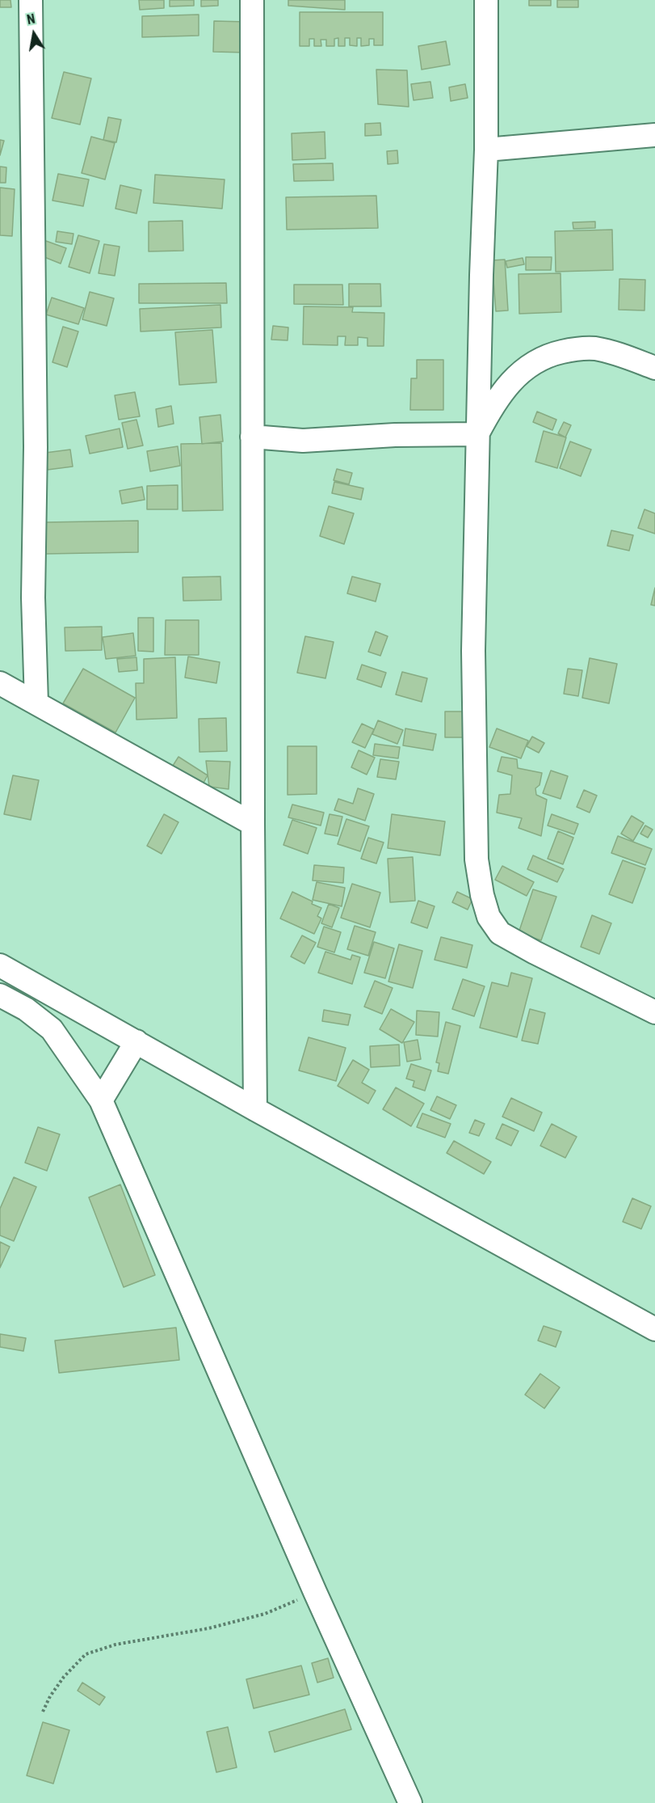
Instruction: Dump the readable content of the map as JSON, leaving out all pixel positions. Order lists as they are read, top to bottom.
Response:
{
  "north": "top"
}
